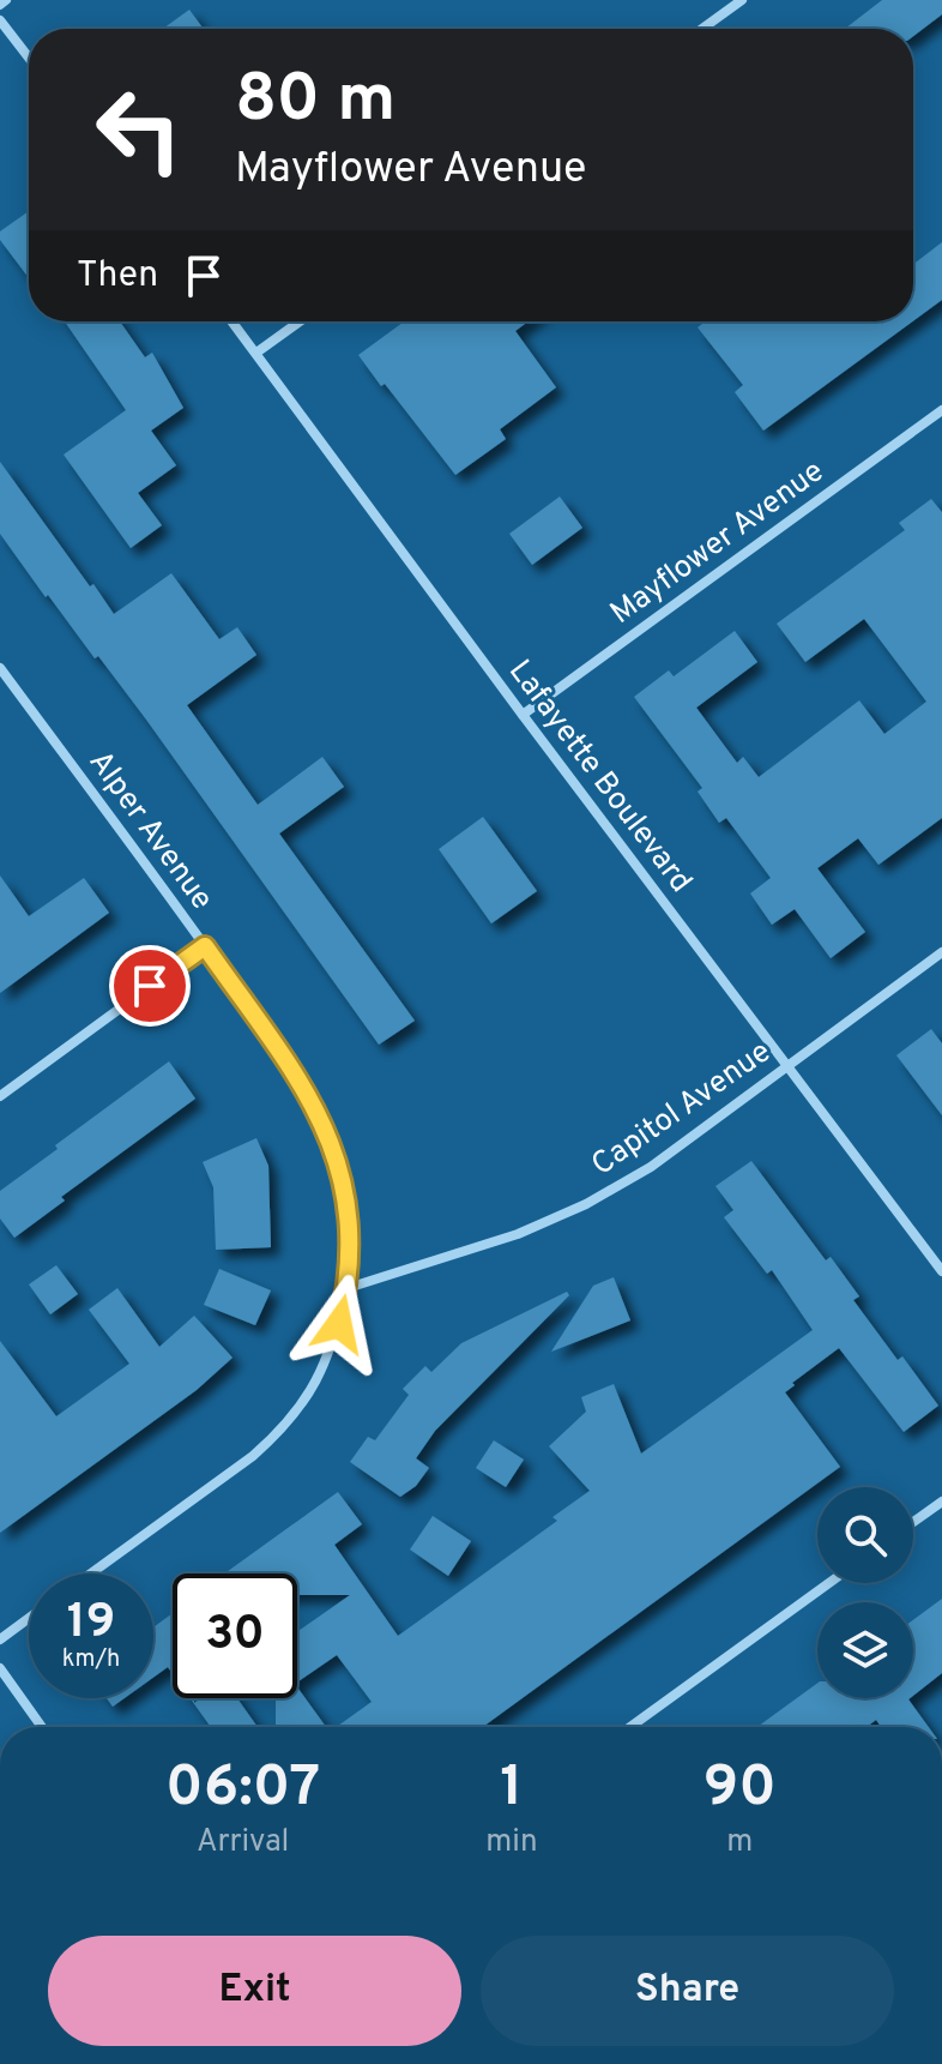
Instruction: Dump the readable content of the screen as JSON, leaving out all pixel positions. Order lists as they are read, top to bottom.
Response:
{
  "streets": {
    "street": [
      "Mayflower Avenue",
      "Lafayette Boulevard",
      "Alper Avenue",
      "Capitol Avenue"
    ]
  },
  "crossings": [
    ["Mayflower Avenue", "Lafayette Boulevard"],
    ["Lafayette Boulevard", "Capitol Avenue"],
    ["Alper Avenue", "Capitol Avenue"]
  ],
  "page": {
    "turn": ["80 m", "Mayflower Avenue"],
    "then": "Then",
    "speed": "19 km/h",
    "limit": "30",
    "eta": [
      "06:07",
      "Arrival",
      "1",
      "min",
      "90",
      "m"
    ],
    "buttons": ["Exit", "Share"]
  }
}
